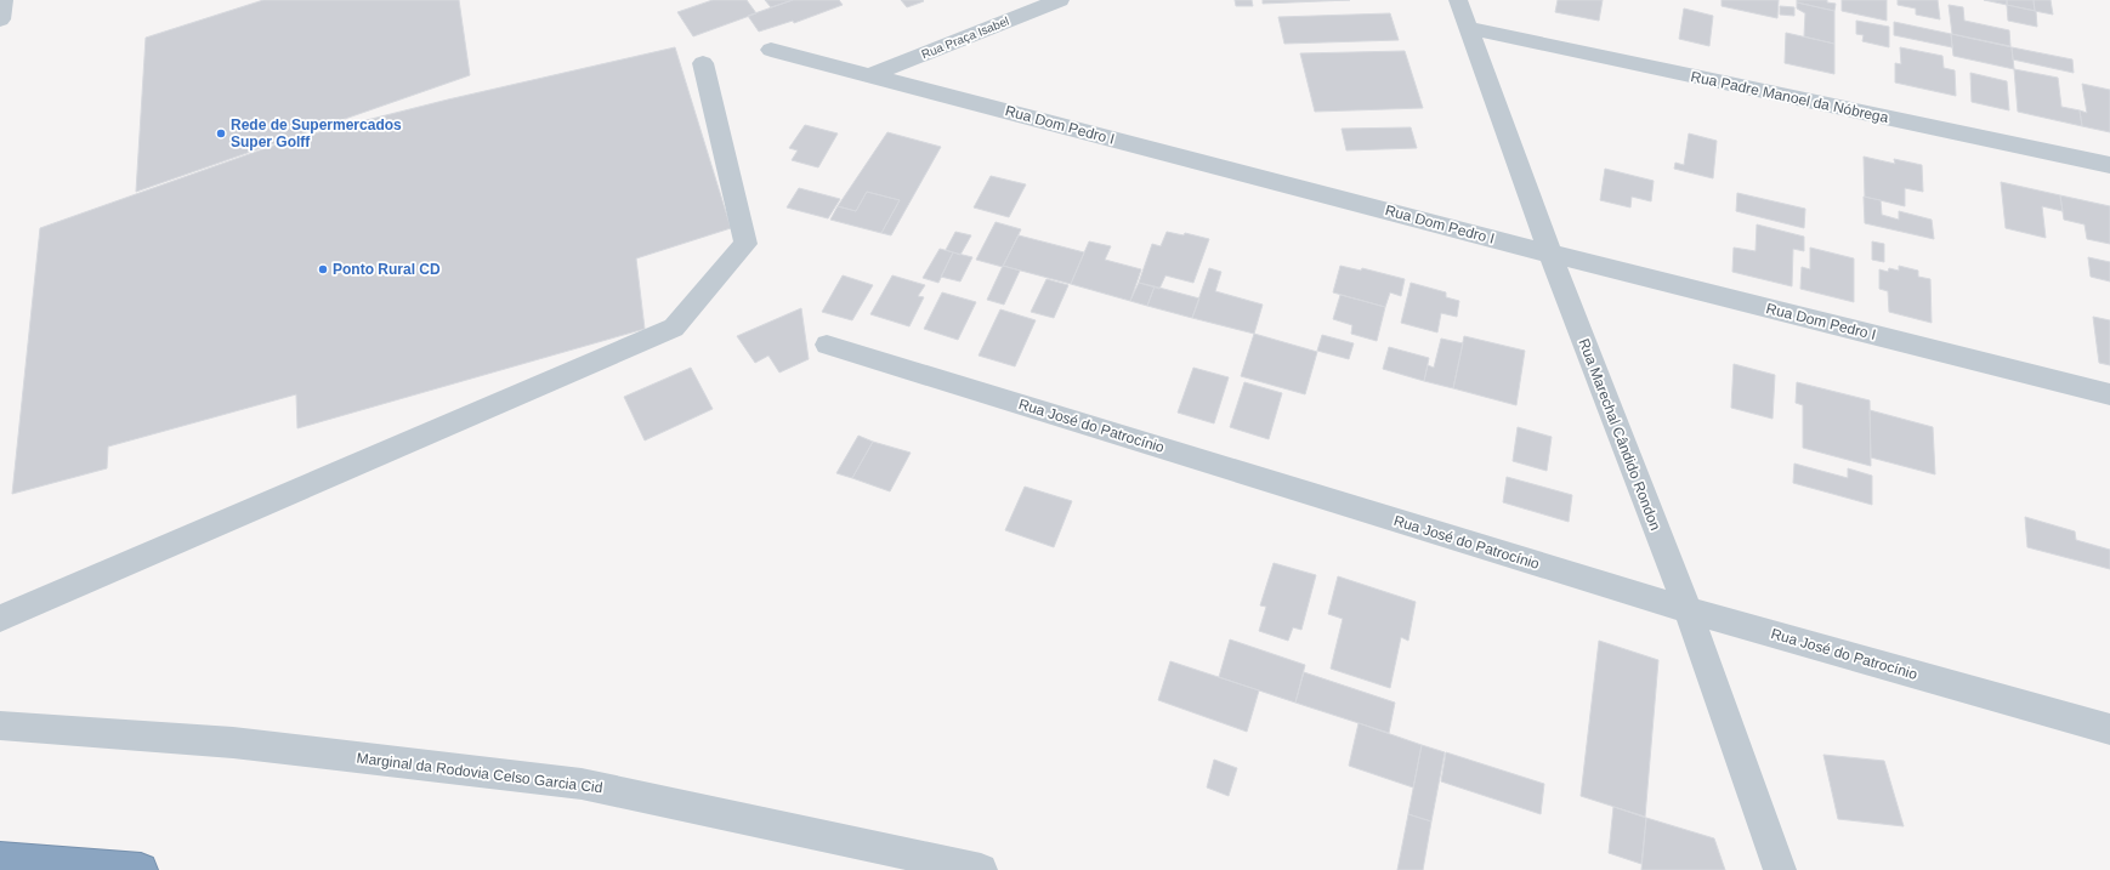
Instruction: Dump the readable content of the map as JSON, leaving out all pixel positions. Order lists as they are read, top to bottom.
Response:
{
  "streets": {
    "street": [
      "Rua Praça Isabel",
      "Rua Padre Manoel da Nóbrega",
      "Rua Dom Pedro I",
      "Rua José do Patrocínio",
      "Rua Marechal Cândido Rondon",
      "Marginal da Rodovia Celso Garcia Cid"
    ]
  },
  "crossings": [
    ["Rua Praça Isabel", "Rua Dom Pedro I"],
    ["Rua Padre Manoel da Nóbrega", "Rua Marechal Cândido Rondon"],
    ["Rua Dom Pedro I", "Rua Marechal Cândido Rondon"],
    ["Rua José do Patrocínio", "Rua Marechal Cândido Rondon"]
  ],
  "places": ["Rede de Supermercados Super Golff", "Ponto Rural CD"]
}
